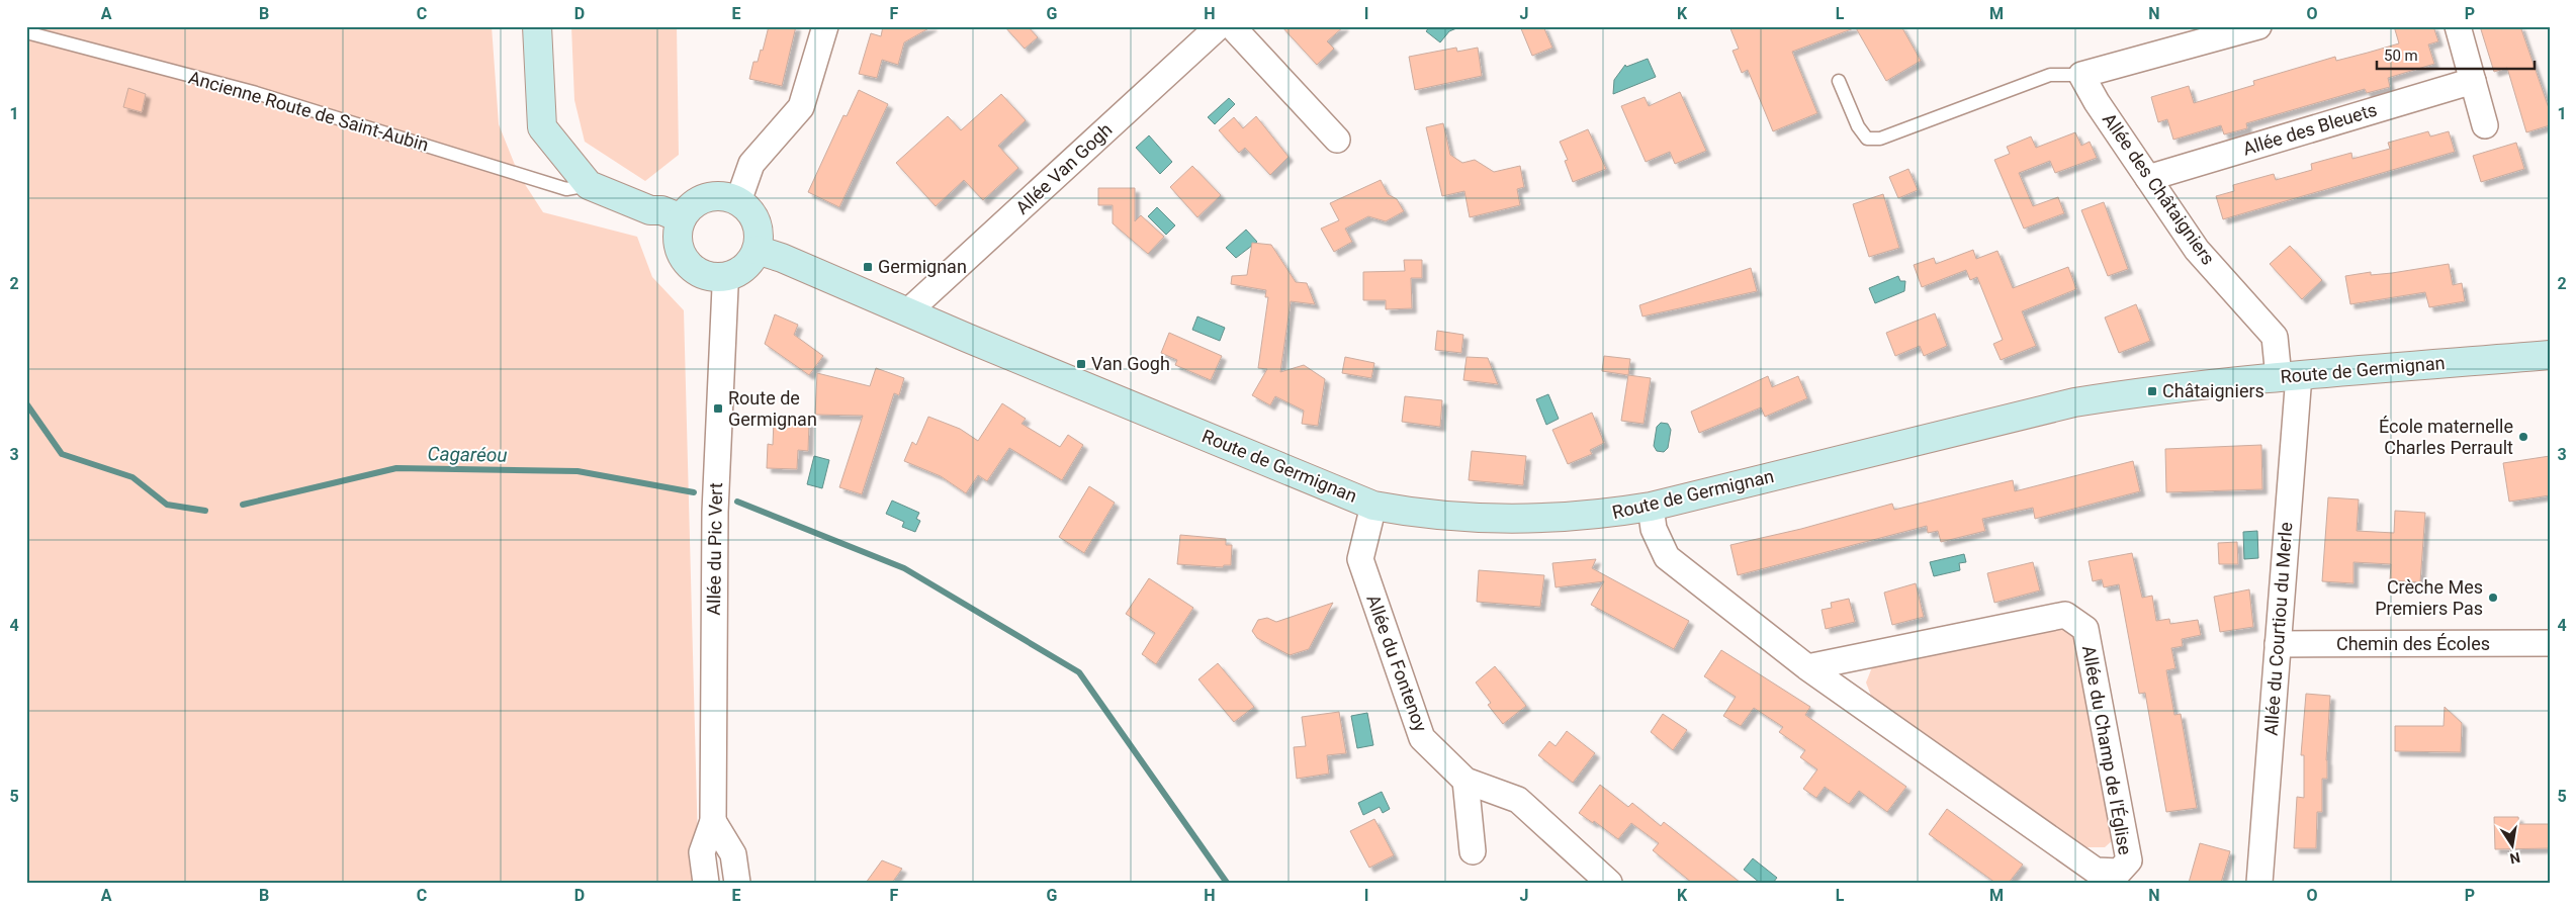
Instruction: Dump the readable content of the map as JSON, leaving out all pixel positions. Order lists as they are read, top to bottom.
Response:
{
  "streets": {
    "street": [
      "Allée des Bleuets",
      "Allée Van Gogh",
      "Allée des Châtaigniers",
      "Route de Germignan",
      "Allée du Pic Vert",
      "Allée du Courtiou du Merle",
      "Chemin des Écoles",
      "Allée du Fontenoy",
      "Allée du Champ de l'Église"
    ],
    "lane": ["Ancienne Route de Saint-Aubin"]
  },
  "crossings": [
    ["Allée des Bleuets", "Allée des Châtaigniers"],
    ["Allée Van Gogh", "Route de Germignan"],
    ["Allée des Châtaigniers", "Route de Germignan"],
    ["Allée des Châtaigniers", "Allée du Courtiou du Merle"],
    ["Route de Germignan", "Allée du Pic Vert"],
    ["Route de Germignan", "Allée du Courtiou du Merle"],
    ["Route de Germignan", "Allée du Fontenoy"],
    ["Route de Germignan", "Allée du Champ de l'Église"],
    ["Allée du Courtiou du Merle", "Chemin des Écoles"]
  ],
  "water": ["Cagaréou"],
  "places": {
    "transit": [
      "Germignan",
      "Van Gogh",
      "Châtaigniers",
      "Route de Germignan"
    ],
    "other": ["École maternelle Charles Perrault", "Crèche Mes Premiers Pas"]
  },
  "scale_bar": "50 m",
  "north": "bottom",
  "grid": {
    "columns": [
      "A",
      "B",
      "C",
      "D",
      "E",
      "F",
      "G",
      "H",
      "I",
      "J",
      "K",
      "L",
      "M",
      "N",
      "O",
      "P"
    ],
    "rows": [
      "1",
      "2",
      "3",
      "4",
      "5"
    ]
  }
}
